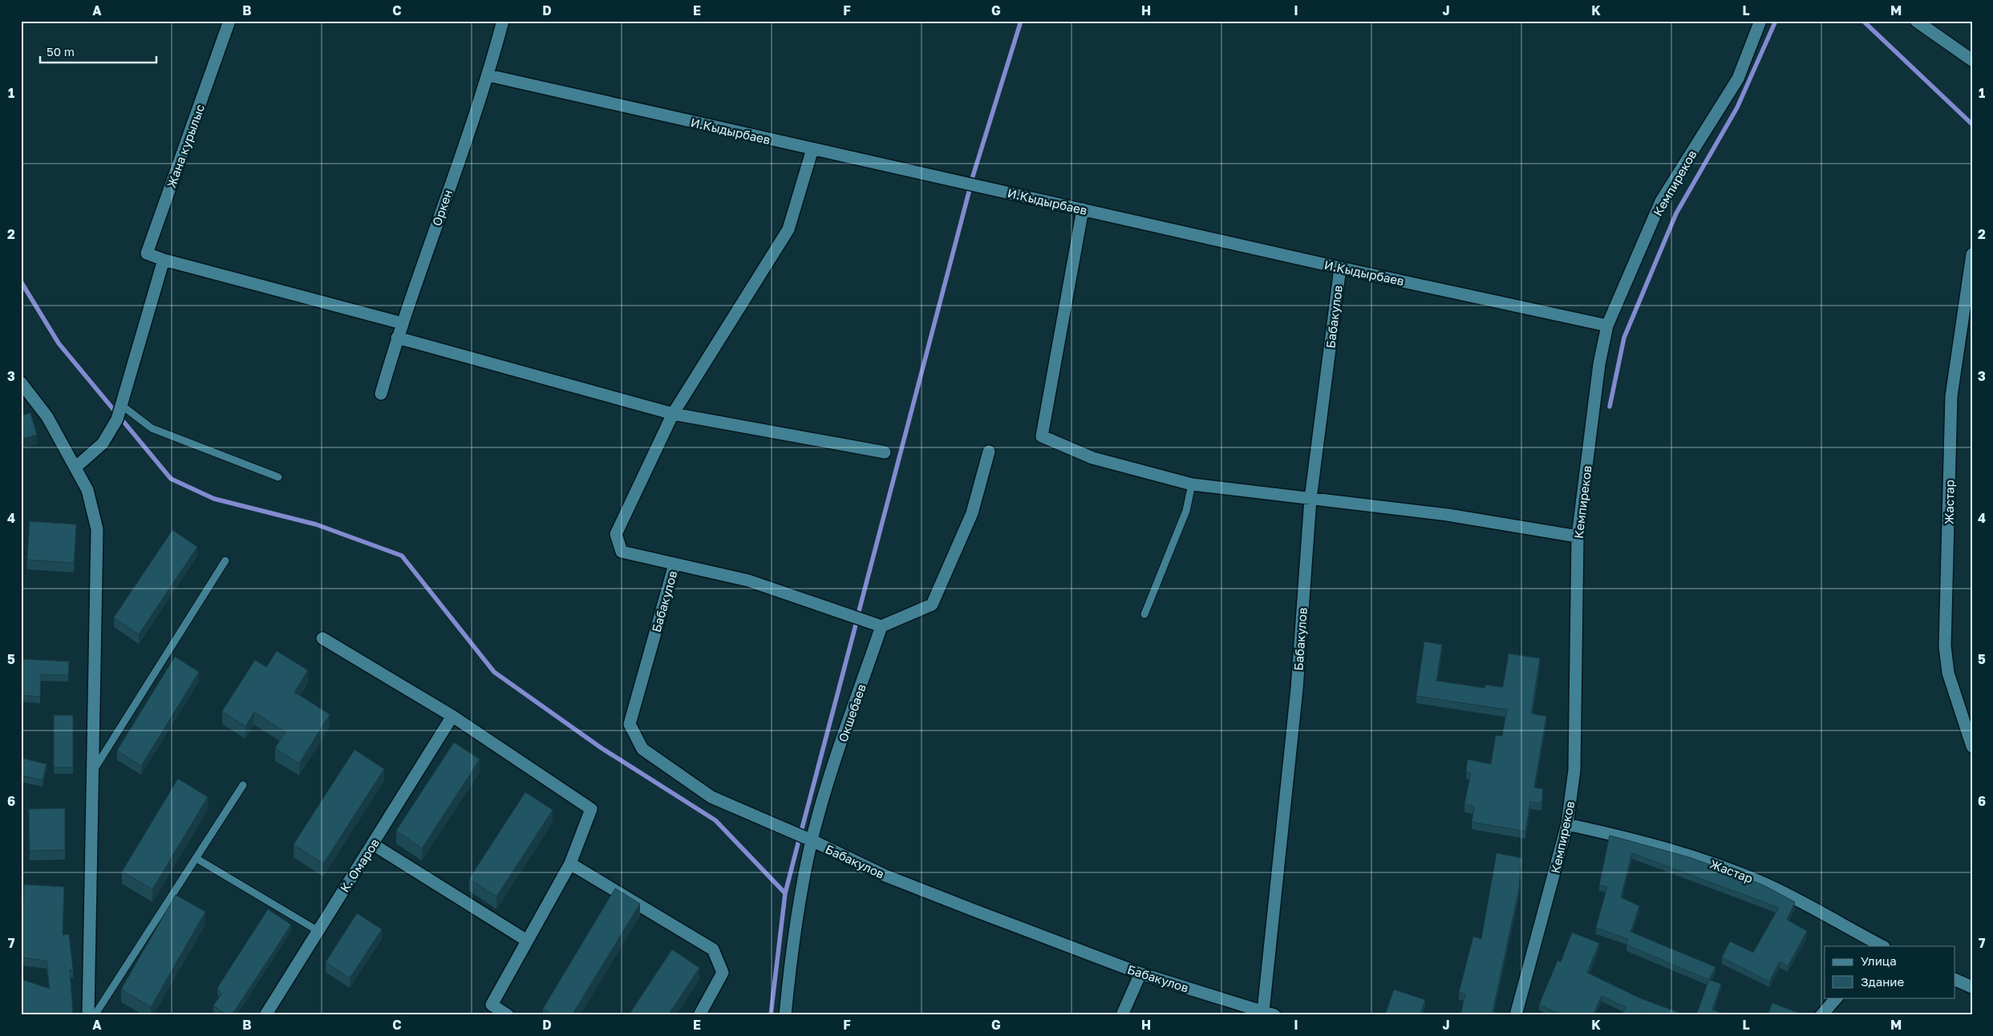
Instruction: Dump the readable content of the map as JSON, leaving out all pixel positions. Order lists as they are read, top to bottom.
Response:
{
  "streets": {
    "street": [
      "И.Кыдырбаев",
      "Жана курылыс",
      "Кемпиреков",
      "Оркен",
      "Бабакулов",
      "Жастар",
      "Окшебаев",
      "К. Омаров"
    ]
  },
  "crossings": [
    ["И.Кыдырбаев", "Кемпиреков"],
    ["И.Кыдырбаев", "Оркен"],
    ["И.Кыдырбаев", "Бабакулов"],
    ["Жана курылыс", "Оркен"],
    ["Кемпиреков", "Жастар"],
    ["Бабакулов", "Окшебаев"]
  ],
  "legend": ["Улица", "Здание"],
  "scale_bar": "50 m",
  "grid": {
    "columns": [
      "A",
      "B",
      "C",
      "D",
      "E",
      "F",
      "G",
      "H",
      "I",
      "J",
      "K",
      "L",
      "M"
    ],
    "rows": [
      "1",
      "2",
      "3",
      "4",
      "5",
      "6",
      "7"
    ]
  }
}
